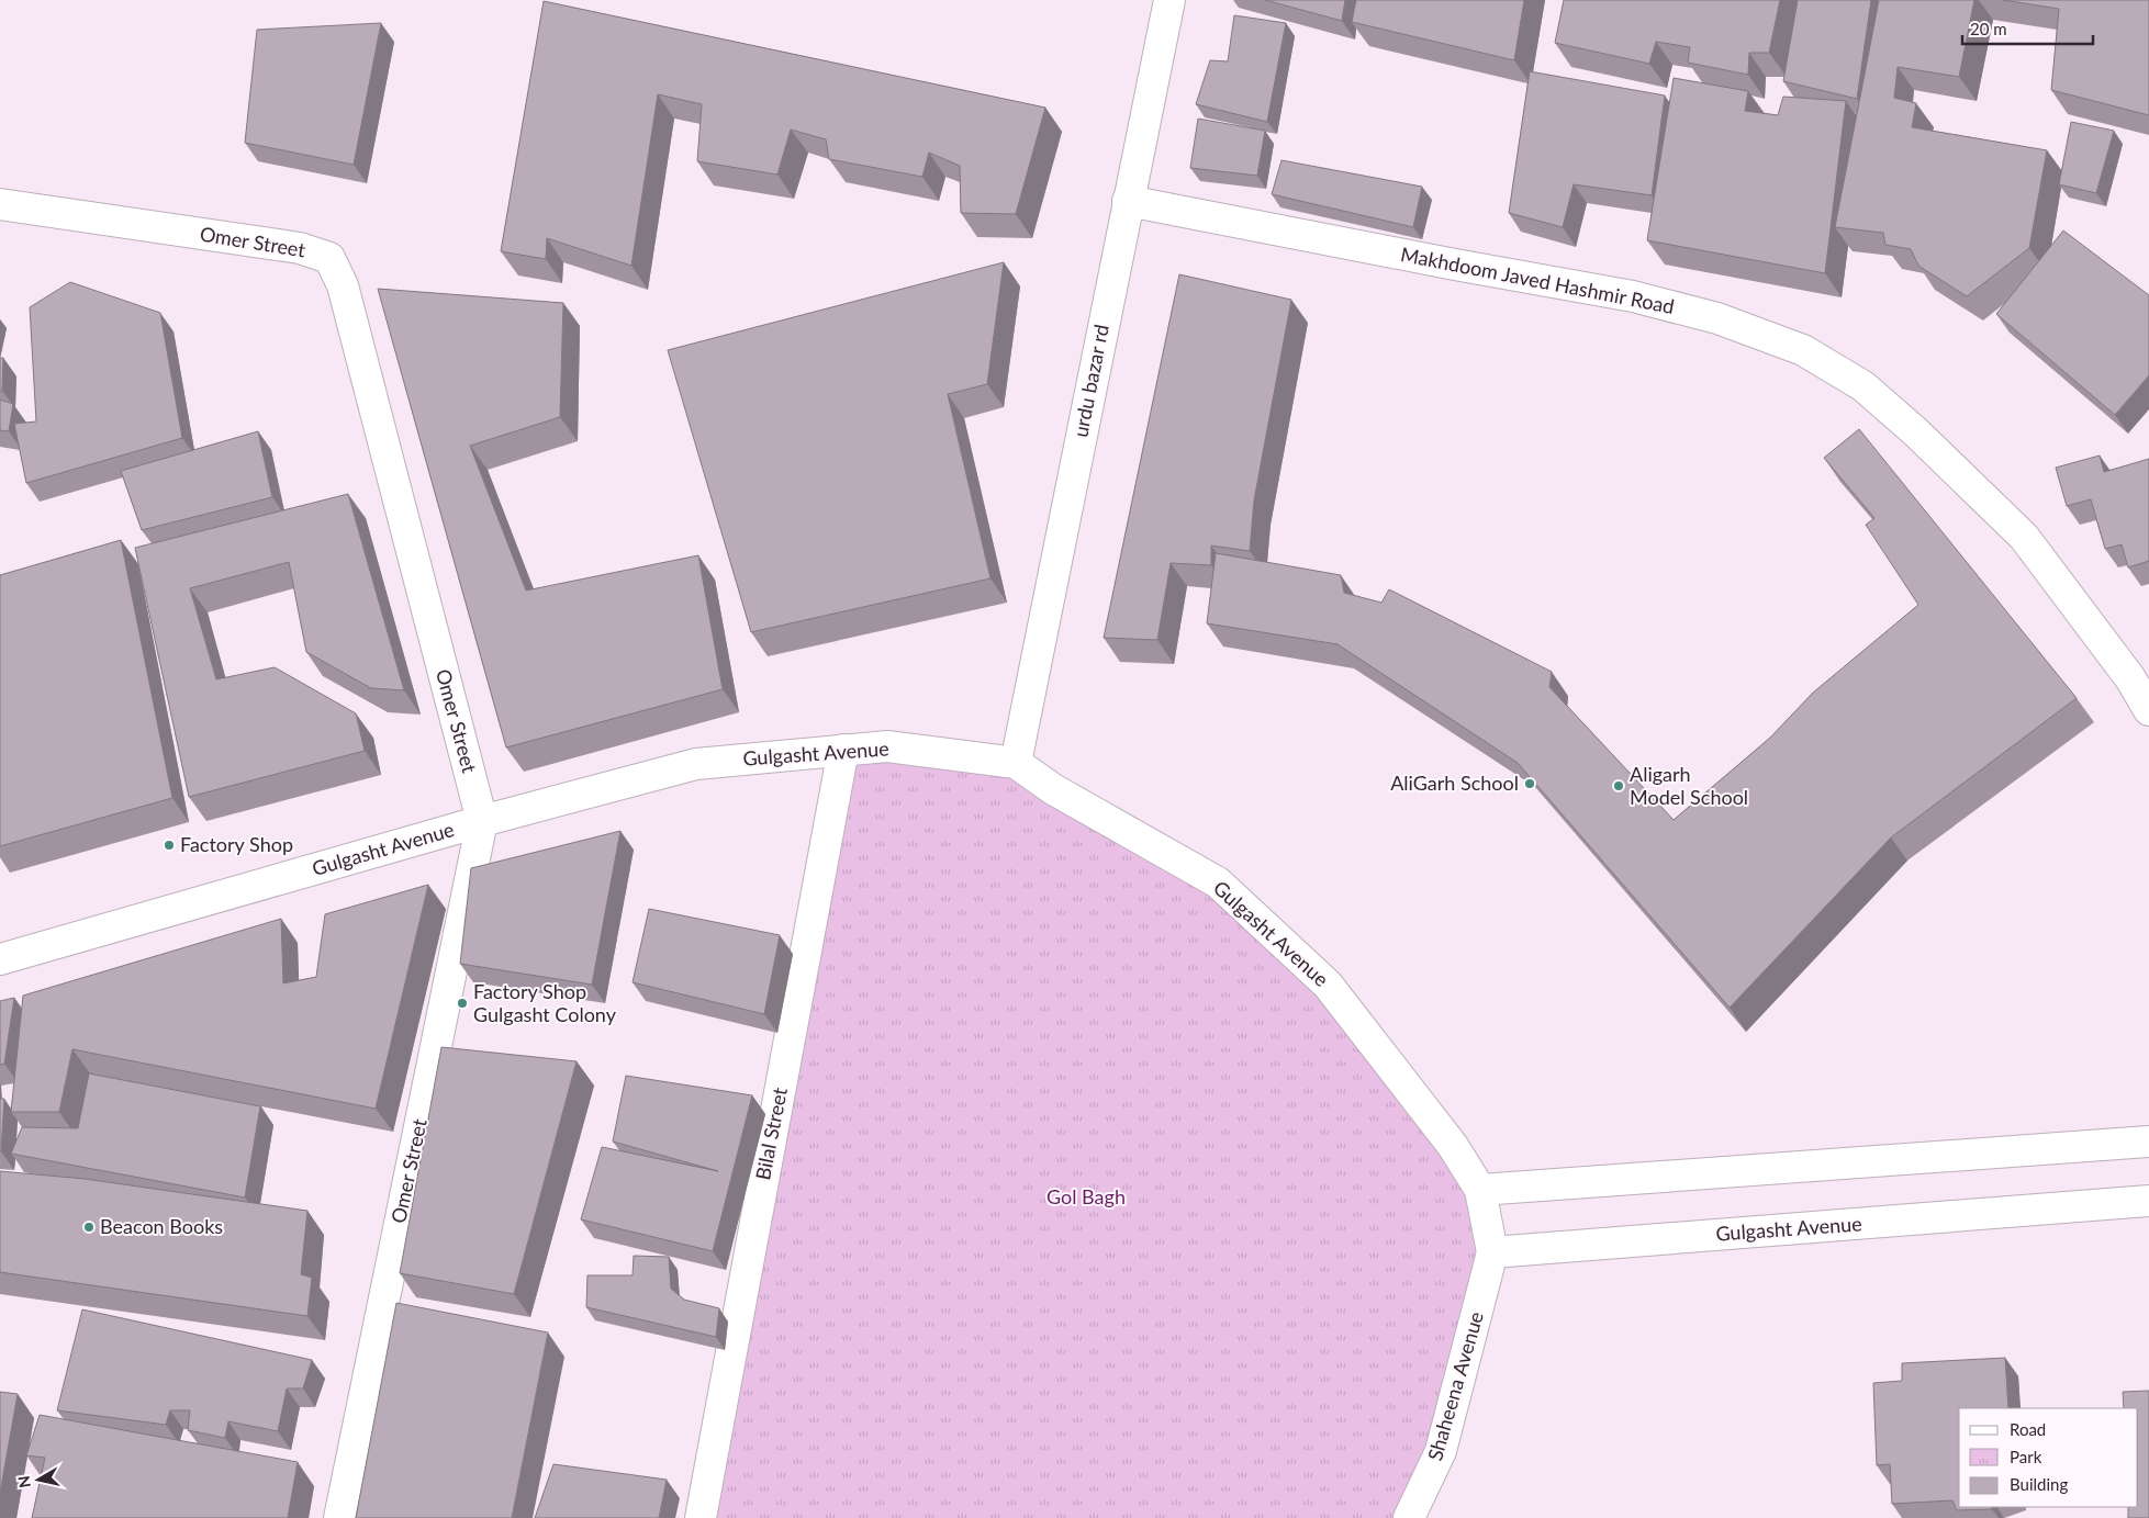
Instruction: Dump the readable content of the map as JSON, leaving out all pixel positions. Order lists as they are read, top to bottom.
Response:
{
  "streets": {
    "street": [
      "Omer Street",
      "Makhdoom Javed Hashmir Road",
      "urdu bazar rd",
      "Gulgasht Avenue",
      "Bilal Street",
      "Shaheena Avenue"
    ]
  },
  "crossings": [
    ["Omer Street", "Gulgasht Avenue"],
    ["Makhdoom Javed Hashmir Road", "urdu bazar rd"],
    ["urdu bazar rd", "Gulgasht Avenue"],
    ["Gulgasht Avenue", "Bilal Street"],
    ["Gulgasht Avenue", "Shaheena Avenue"]
  ],
  "parks": ["Gol Bagh"],
  "places": [
    "AliGarh School",
    "Aligarh Model School",
    "Factory Shop",
    "Factory Shop Gulgasht Colony",
    "Beacon Books"
  ],
  "legend": ["Road", "Park", "Building"],
  "scale_bar": "20 m",
  "north": "left"
}
